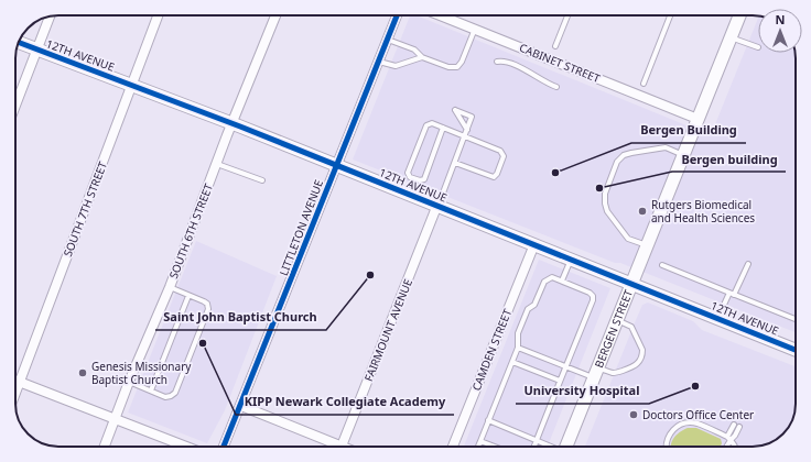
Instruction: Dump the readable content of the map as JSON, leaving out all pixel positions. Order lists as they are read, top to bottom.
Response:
{
  "streets": {
    "street": [
      "12TH AVENUE",
      "CABINET STREET",
      "SOUTH 7TH STREET",
      "LITTLETON AVENUE",
      "SOUTH 6TH STREET",
      "BERGEN STREET",
      "FAIRMOUNT AVENUE",
      "CAMDEN STREET"
    ]
  },
  "crossings": [
    ["12TH AVENUE", "SOUTH 7TH STREET"],
    ["12TH AVENUE", "LITTLETON AVENUE"],
    ["12TH AVENUE", "SOUTH 6TH STREET"],
    ["12TH AVENUE", "BERGEN STREET"],
    ["12TH AVENUE", "FAIRMOUNT AVENUE"],
    ["12TH AVENUE", "CAMDEN STREET"],
    ["CABINET STREET", "BERGEN STREET"]
  ],
  "places": [
    "Bergen Building",
    "Bergen building",
    "Rutgers Biomedical and Health Sciences",
    "Saint John Baptist Church",
    "KIPP Newark Collegiate Academy",
    "Genesis Missionary Baptist Church",
    "University Hospital",
    "Doctors Office Center"
  ],
  "north": "top"
}
